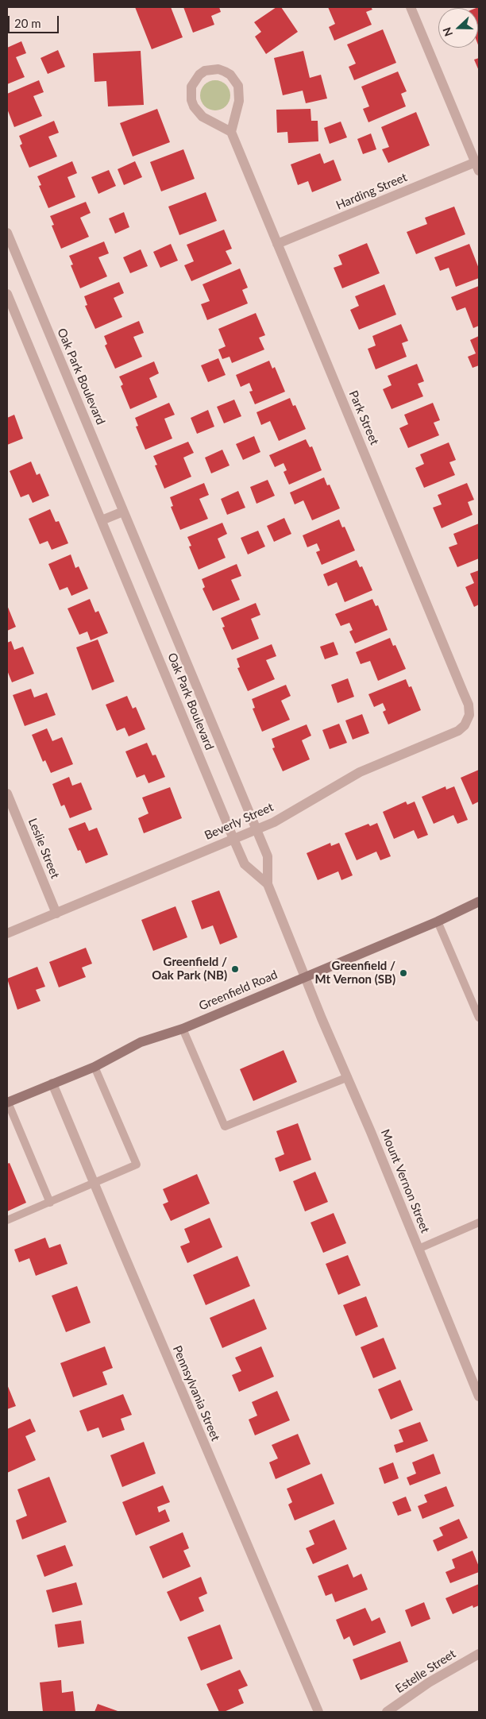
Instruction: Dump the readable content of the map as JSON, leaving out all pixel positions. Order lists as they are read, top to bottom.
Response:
{
  "streets": {
    "main road": ["Greenfield Road"],
    "street": [
      "Harding Street",
      "Oak Park Boulevard",
      "Park Street",
      "Beverly Street",
      "Leslie Street",
      "Mount Vernon Street",
      "Pennsylvania Street",
      "Estelle Street"
    ]
  },
  "crossings": [
    ["Harding Street", "Park Street"],
    ["Oak Park Boulevard", "Beverly Street"],
    ["Oak Park Boulevard", "Greenfield Road"],
    ["Oak Park Boulevard", "Mount Vernon Street"],
    ["Park Street", "Beverly Street"],
    ["Beverly Street", "Leslie Street"],
    ["Greenfield Road", "Mount Vernon Street"],
    ["Greenfield Road", "Pennsylvania Street"]
  ],
  "places": ["Greenfield / Oak Park (NB)", "Greenfield / Mt Vernon (SB)"],
  "scale_bar": "20 m",
  "north": "left"
}
